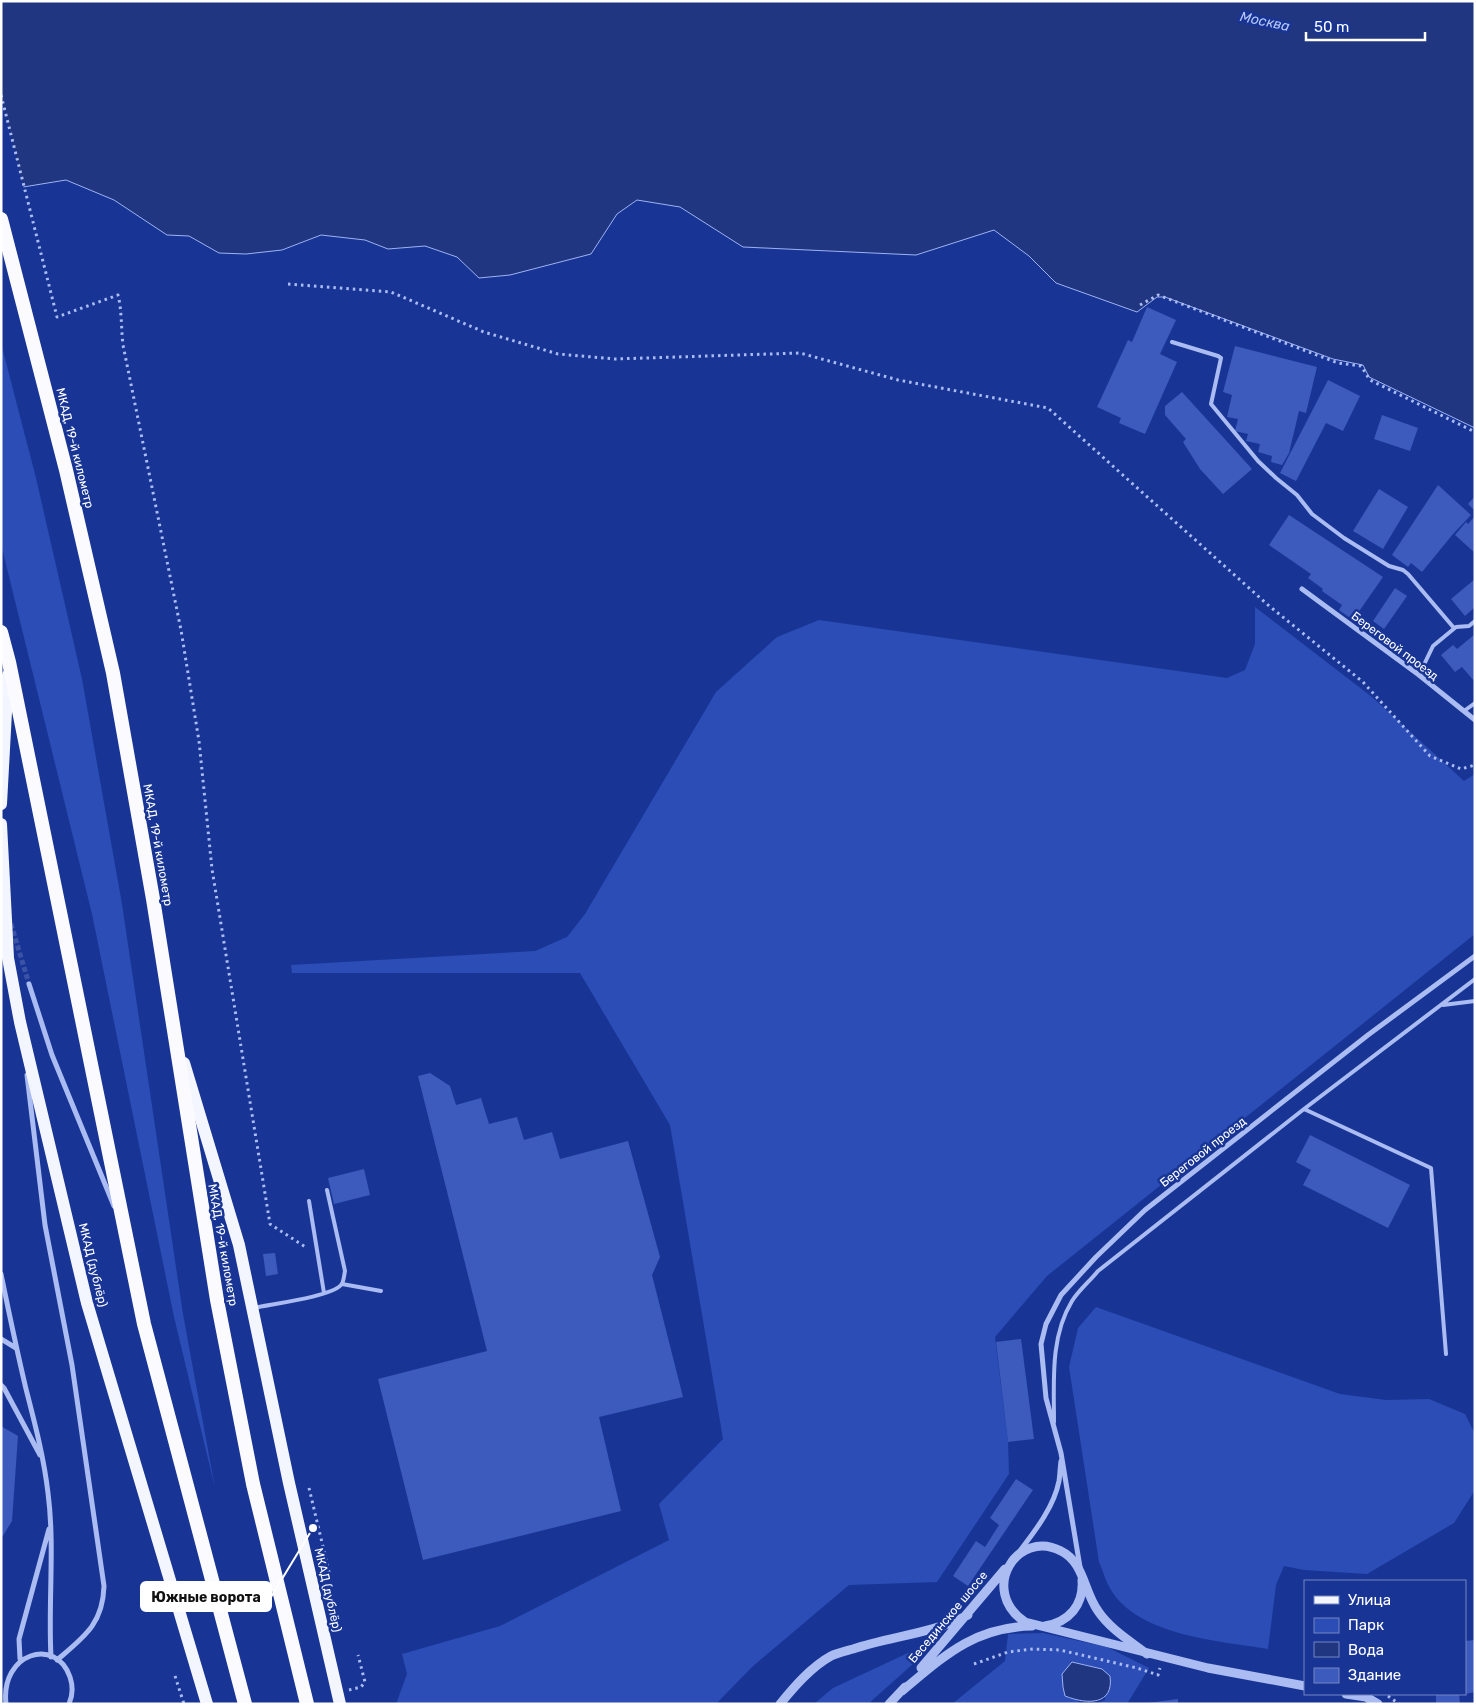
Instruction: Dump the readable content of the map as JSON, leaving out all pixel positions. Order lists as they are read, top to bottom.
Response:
{
  "streets": {
    "highway": ["МКАД, 19-й километр"],
    "main road": ["МКАД (дублёр)"],
    "street": ["Береговой проезд", "Бесединское шоссе"]
  },
  "crossings": [
    ["МКАД, 19-й километр", "МКАД (дублёр)"]
  ],
  "water": ["Москва"],
  "places": ["Южные ворота"],
  "legend": [
    "Улица",
    "Парк",
    "Вода",
    "Здание"
  ],
  "scale_bar": "50 m"
}
